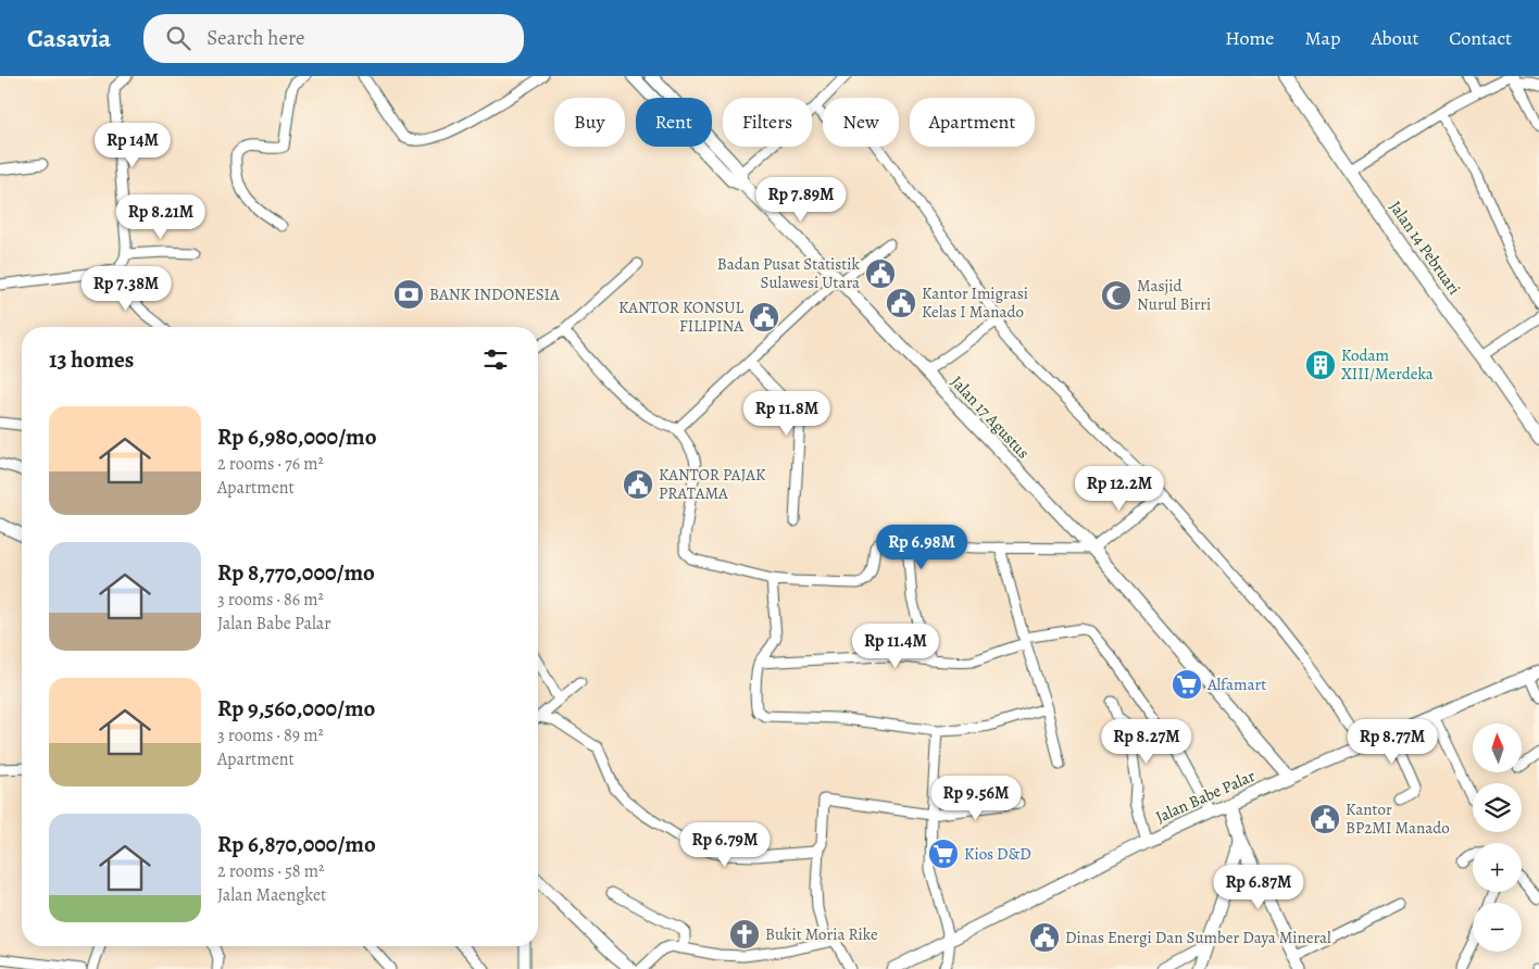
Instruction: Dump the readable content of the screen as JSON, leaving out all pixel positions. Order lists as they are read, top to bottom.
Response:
{
  "streets": {
    "main road": ["Jalan 14 Pebruari"],
    "street": ["Jalan 17 Agustus", "Jalan Babe Palar"]
  },
  "crossings": [
    ["Jalan 17 Agustus", "Jalan Babe Palar"]
  ],
  "places": {
    "public building": [
      "Badan Pusat Statistik Sulawesi Utara",
      "Kantor Imigrasi Kelas I Manado",
      "KANTOR KONSUL FILIPINA",
      "KANTOR PAJAK PRATAMA",
      "Kantor BP2MI Manado",
      "Dinas Energi Dan Sumber Daya Mineral"
    ],
    "bank": ["BANK INDONESIA"],
    "mosque": ["Masjid Nurul Birri"],
    "building": ["Kodam XIII/Merdeka"],
    "supermarket": ["Alfamart", "Kios D&D"],
    "church": ["Bukit Moria Rike"]
  },
  "north": "top",
  "page": {
    "header": "Casavia",
    "search": "Search here",
    "nav": [
      "Home",
      "Map",
      "About",
      "Contact"
    ],
    "chip": [
      "Buy",
      "Rent",
      "Filters",
      "New",
      "Apartment"
    ],
    "price": [
      "Rp 14M",
      "Rp 7.89M",
      "Rp 8.21M",
      "Rp 7.38M",
      "Rp 11.8M",
      "Rp 12.2M",
      "Rp 6.98M",
      "Rp 11.4M",
      "Rp 8.27M",
      "Rp 8.77M",
      "Rp 9.56M",
      "Rp 6.79M",
      "Rp 6.87M"
    ],
    "heading": "13 homes",
    "list": [
      {
        "name": "Rp 6,980,000/mo",
        "note": "2 rooms · 76 m² · Apartment"
      },
      {
        "name": "Rp 8,770,000/mo",
        "note": "3 rooms · 86 m² · Jalan Babe Palar"
      },
      {
        "name": "Rp 9,560,000/mo",
        "note": "3 rooms · 89 m² · Apartment"
      },
      {
        "name": "Rp 6,870,000/mo",
        "note": "2 rooms · 58 m² · Jalan Maengket"
      }
    ],
    "map_buttons": ["+", "−"]
  }
}
